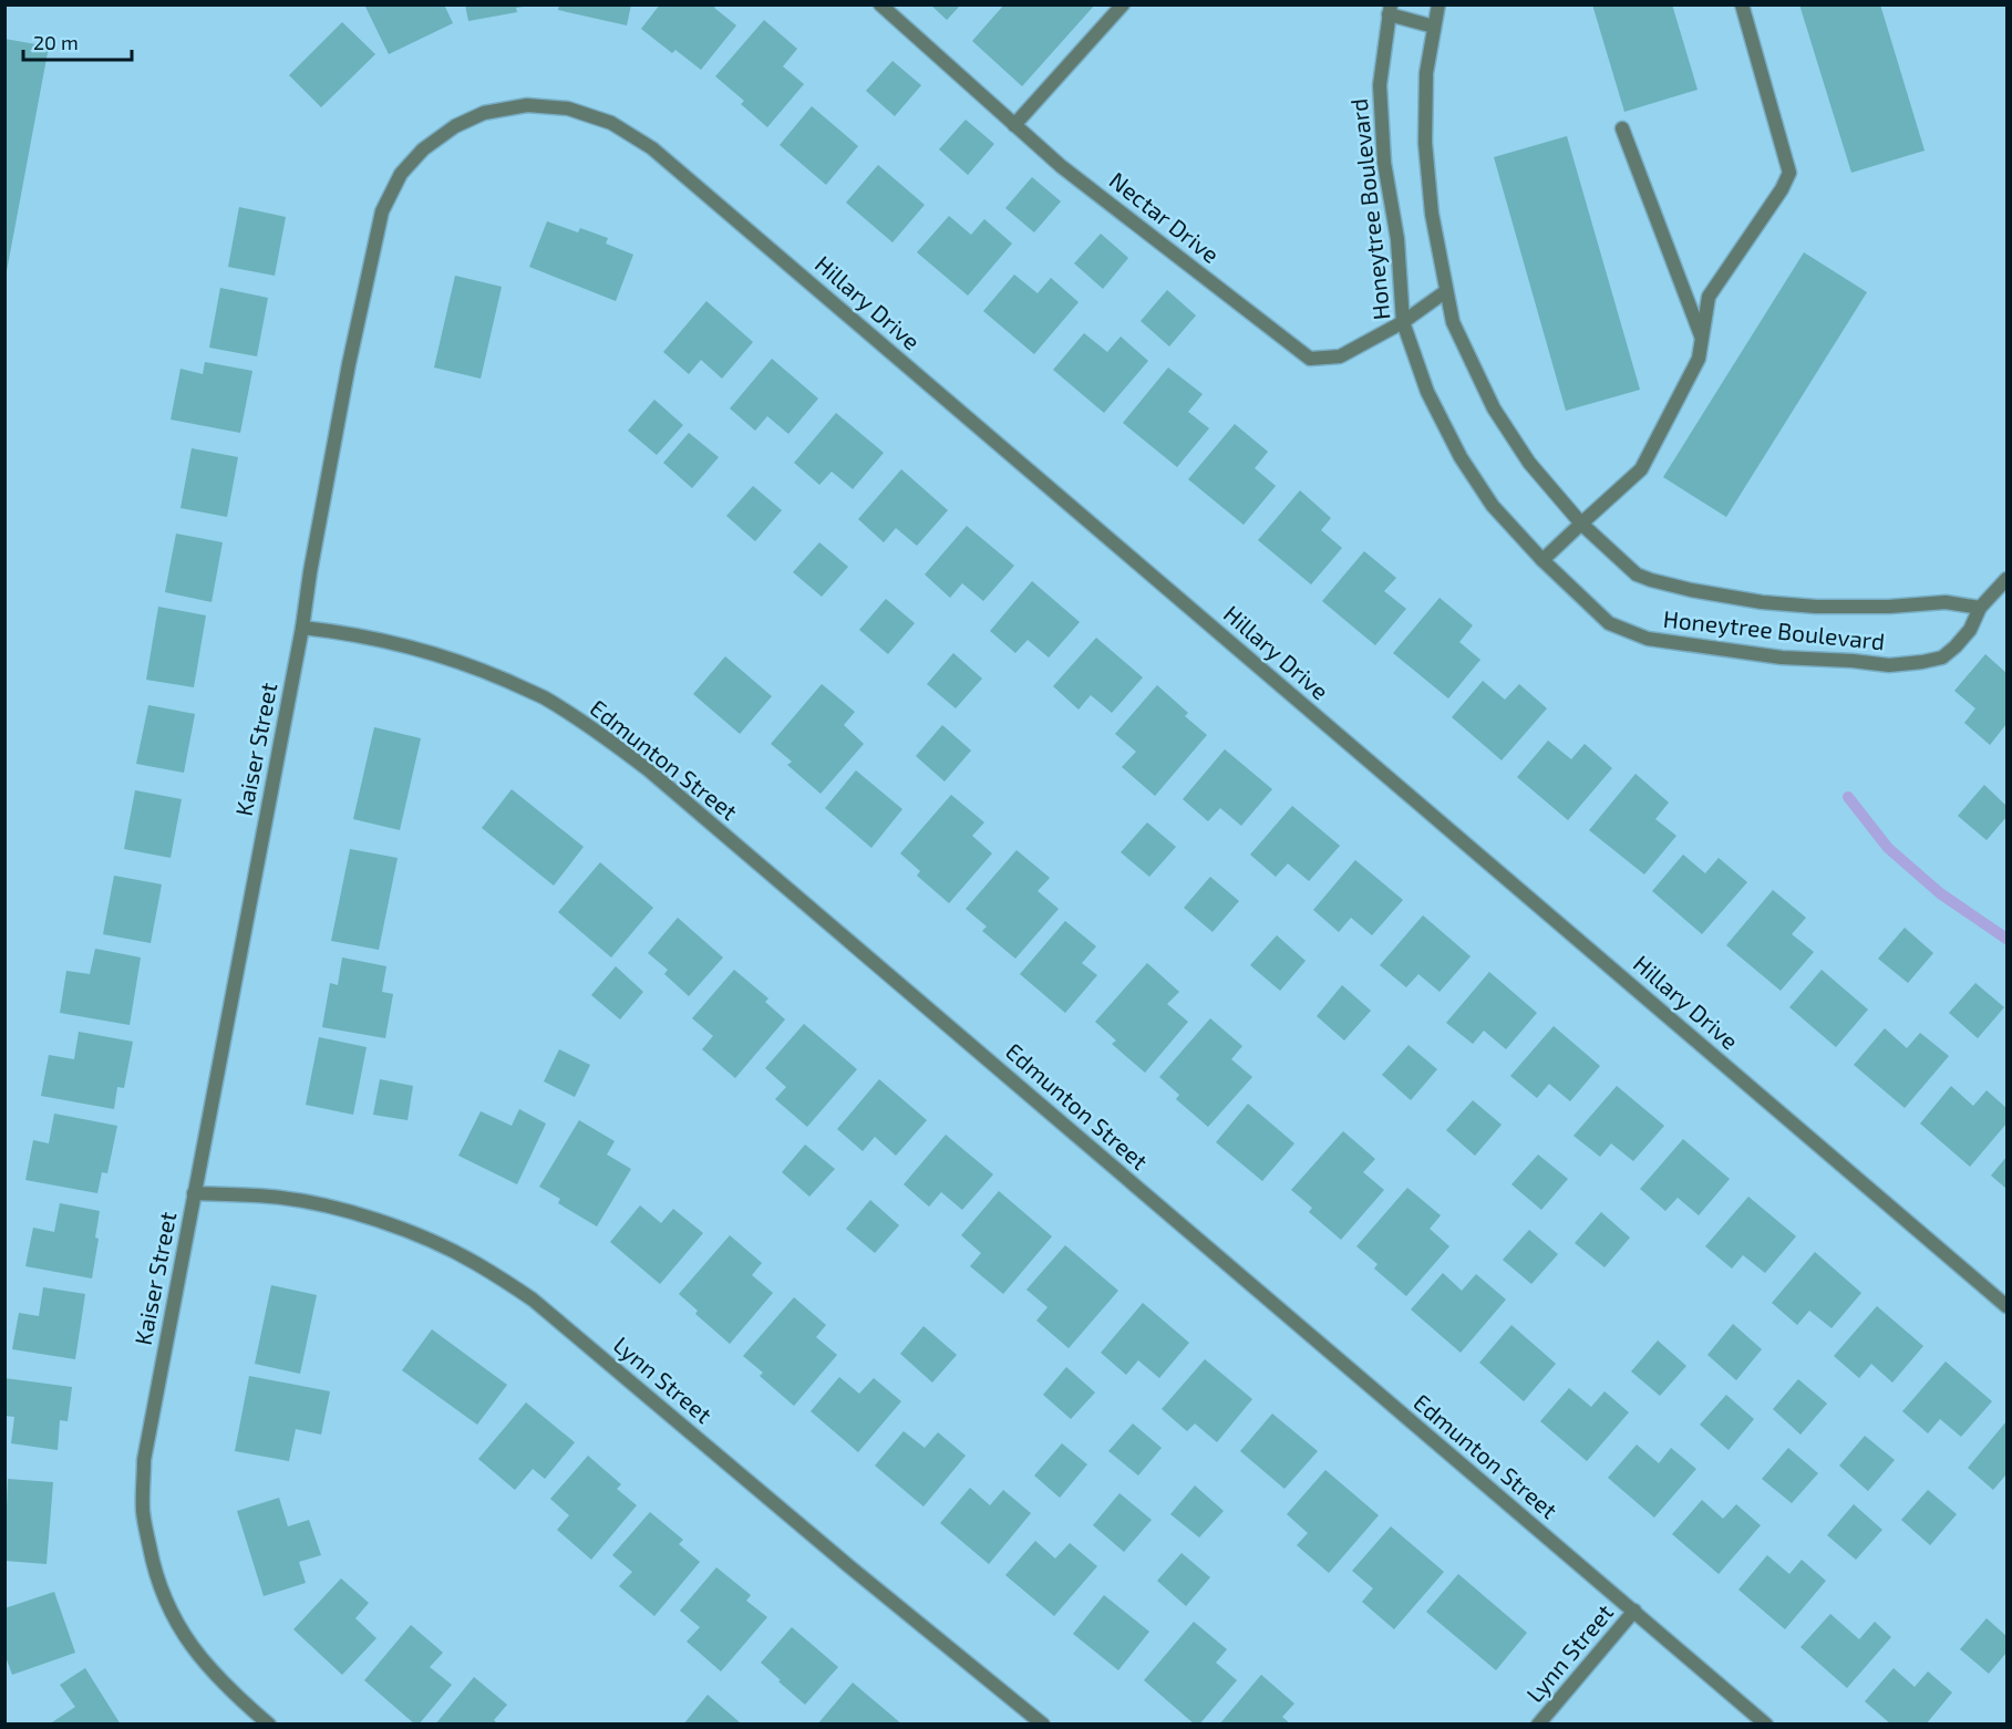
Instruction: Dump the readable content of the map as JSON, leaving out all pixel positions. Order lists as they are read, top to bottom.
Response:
{
  "streets": {
    "street": [
      "Honeytree Boulevard",
      "Nectar Drive",
      "Hillary Drive",
      "Kaiser Street",
      "Edmunton Street",
      "Lynn Street"
    ]
  },
  "crossings": [
    ["Honeytree Boulevard", "Nectar Drive"],
    ["Hillary Drive", "Kaiser Street"],
    ["Kaiser Street", "Edmunton Street"],
    ["Kaiser Street", "Lynn Street"],
    ["Edmunton Street", "Lynn Street"]
  ],
  "scale_bar": "20 m"
}
